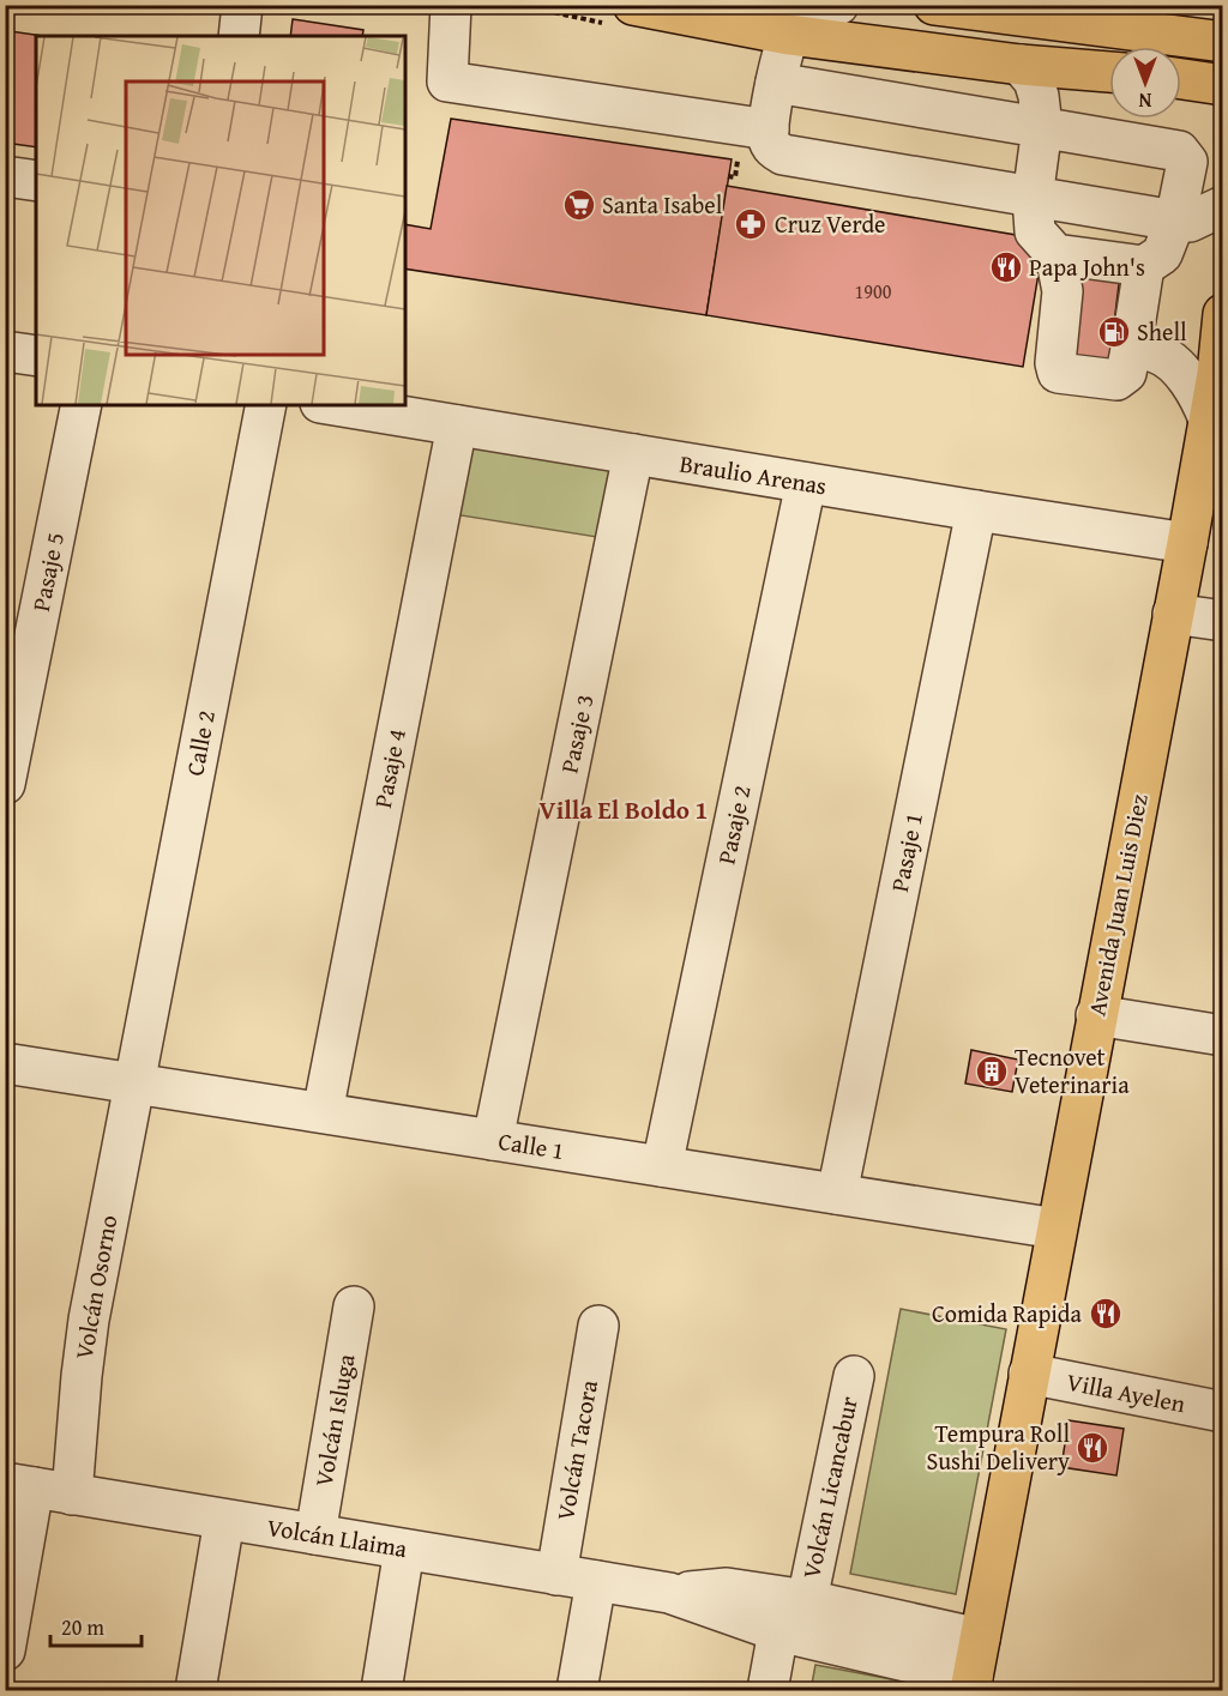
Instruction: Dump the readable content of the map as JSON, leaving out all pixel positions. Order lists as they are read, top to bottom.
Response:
{
  "streets": {
    "main road": ["Avenida Juan Luis Diez"],
    "street": [
      "Braulio Arenas",
      "Pasaje 5",
      "Pasaje 3",
      "Calle 2",
      "Pasaje 4",
      "Pasaje 2",
      "Pasaje 1",
      "Calle 1",
      "Volcán Osorno",
      "Villa Ayelen",
      "Volcán Isluga",
      "Volcán Tacora",
      "Volcán Licancabur",
      "Volcán Llaima"
    ]
  },
  "crossings": [
    ["Braulio Arenas", "Pasaje 3"],
    ["Braulio Arenas", "Pasaje 4"],
    ["Braulio Arenas", "Pasaje 2"],
    ["Braulio Arenas", "Pasaje 1"],
    ["Braulio Arenas", "Avenida Juan Luis Diez"],
    ["Pasaje 3", "Calle 1"],
    ["Calle 2", "Calle 1"],
    ["Calle 2", "Volcán Osorno"],
    ["Pasaje 4", "Calle 1"],
    ["Pasaje 2", "Calle 1"],
    ["Pasaje 1", "Calle 1"],
    ["Avenida Juan Luis Diez", "Calle 1"],
    ["Avenida Juan Luis Diez", "Villa Ayelen"],
    ["Avenida Juan Luis Diez", "Volcán Llaima"],
    ["Calle 1", "Volcán Osorno"],
    ["Volcán Osorno", "Volcán Llaima"],
    ["Volcán Isluga", "Volcán Llaima"],
    ["Volcán Tacora", "Volcán Llaima"],
    ["Volcán Licancabur", "Volcán Llaima"]
  ],
  "districts": ["Villa El Boldo 1"],
  "places": {
    "supermarket": ["Santa Isabel"],
    "pharmacy": ["Cruz Verde"],
    "restaurant": ["Papa John's", "Comida Rapida", "Tempura Roll Sushi Delivery"],
    "fuel station": ["Shell"],
    "building": ["Tecnovet Veterinaria"]
  },
  "house_numbers": ["1900"],
  "scale_bar": "20 m",
  "north": "bottom"
}
